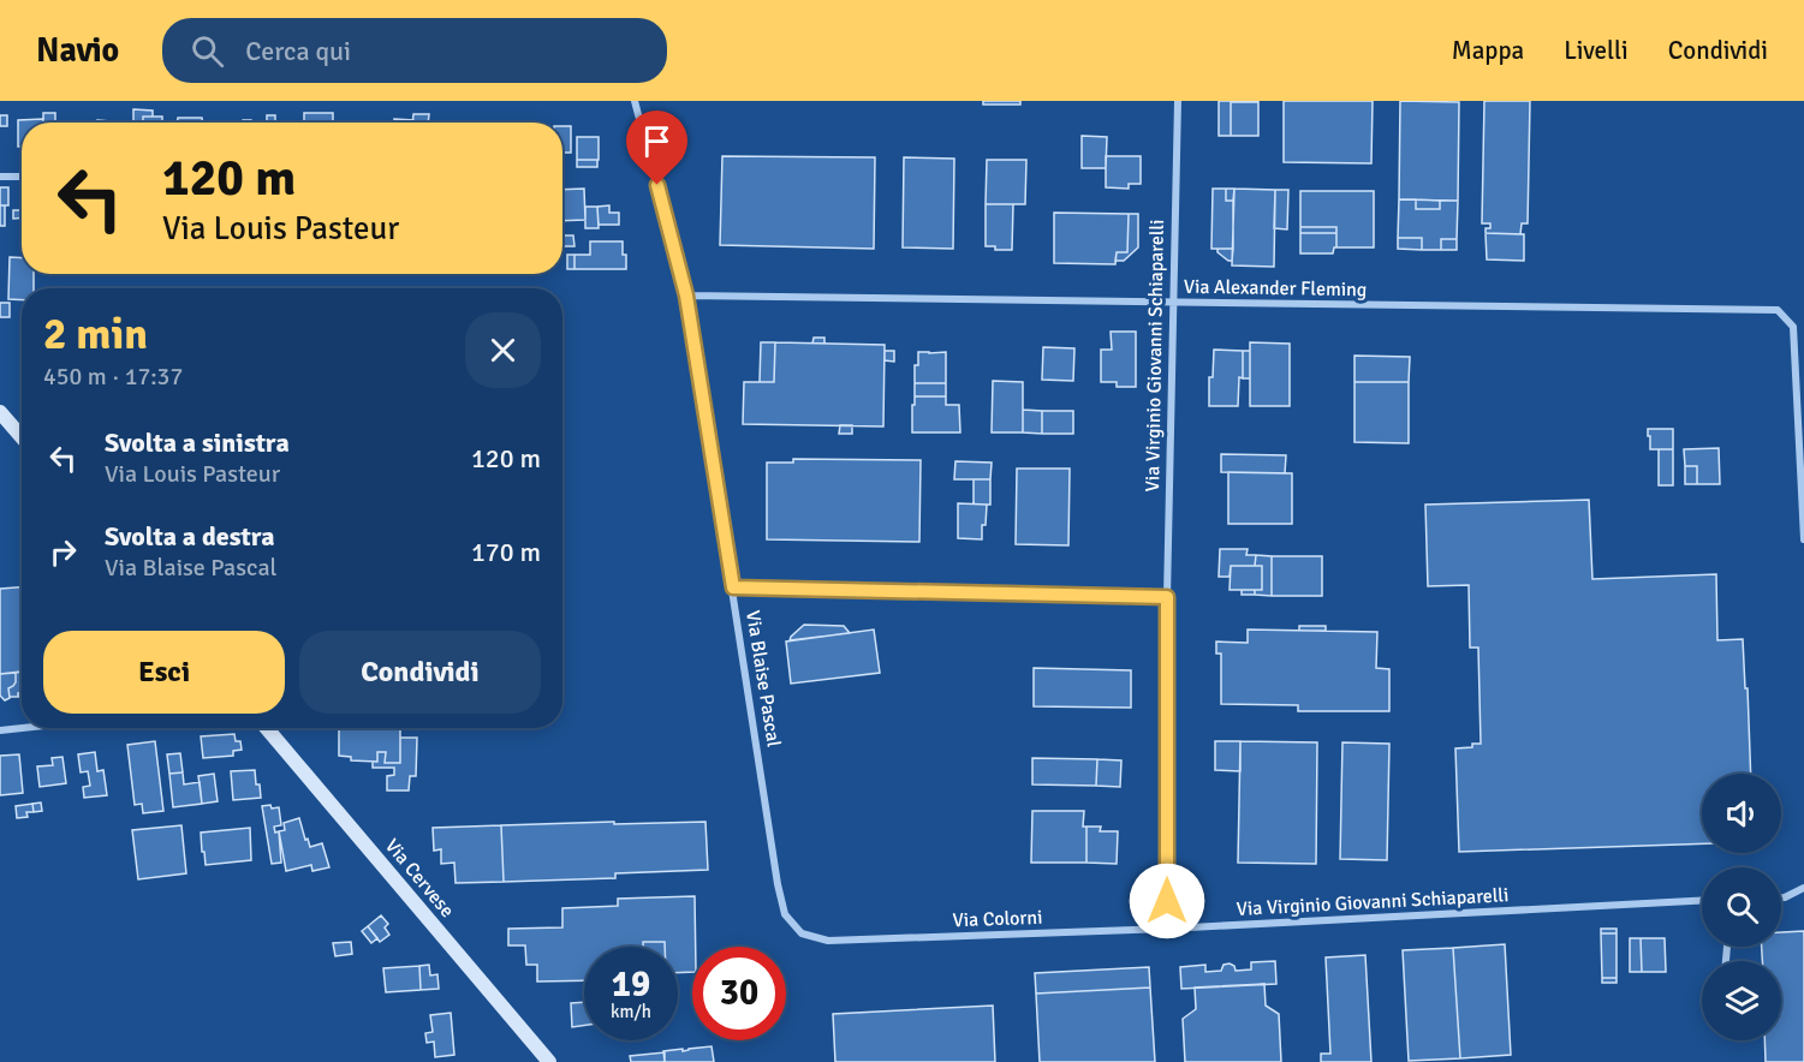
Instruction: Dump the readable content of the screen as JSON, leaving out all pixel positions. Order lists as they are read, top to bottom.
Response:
{
  "streets": {
    "main road": ["Via Cervese"],
    "street": [
      "Via Alexander Fleming",
      "Via Virginio Giovanni Schiaparelli",
      "Via Blaise Pascal",
      "Via Colorni"
    ]
  },
  "crossings": [
    ["Via Alexander Fleming", "Via Virginio Giovanni Schiaparelli"],
    ["Via Alexander Fleming", "Via Blaise Pascal"],
    ["Via Virginio Giovanni Schiaparelli", "Via Colorni"],
    ["Via Blaise Pascal", "Via Colorni"]
  ],
  "page": {
    "header": "Navio",
    "search": "Cerca qui",
    "nav": ["Mappa", "Livelli", "Condividi"],
    "turn": ["120 m", "Via Louis Pasteur"],
    "heading": ["2 min", "450 m · 17:37"],
    "list": [
      {
        "name": "Svolta a sinistra",
        "note": "Via Louis Pasteur",
        "value": "120 m"
      },
      {
        "name": "Svolta a destra",
        "note": "Via Blaise Pascal",
        "value": "170 m"
      }
    ],
    "buttons": ["Esci", "Condividi"],
    "speed": "19 km/h",
    "limit": "30"
  }
}
